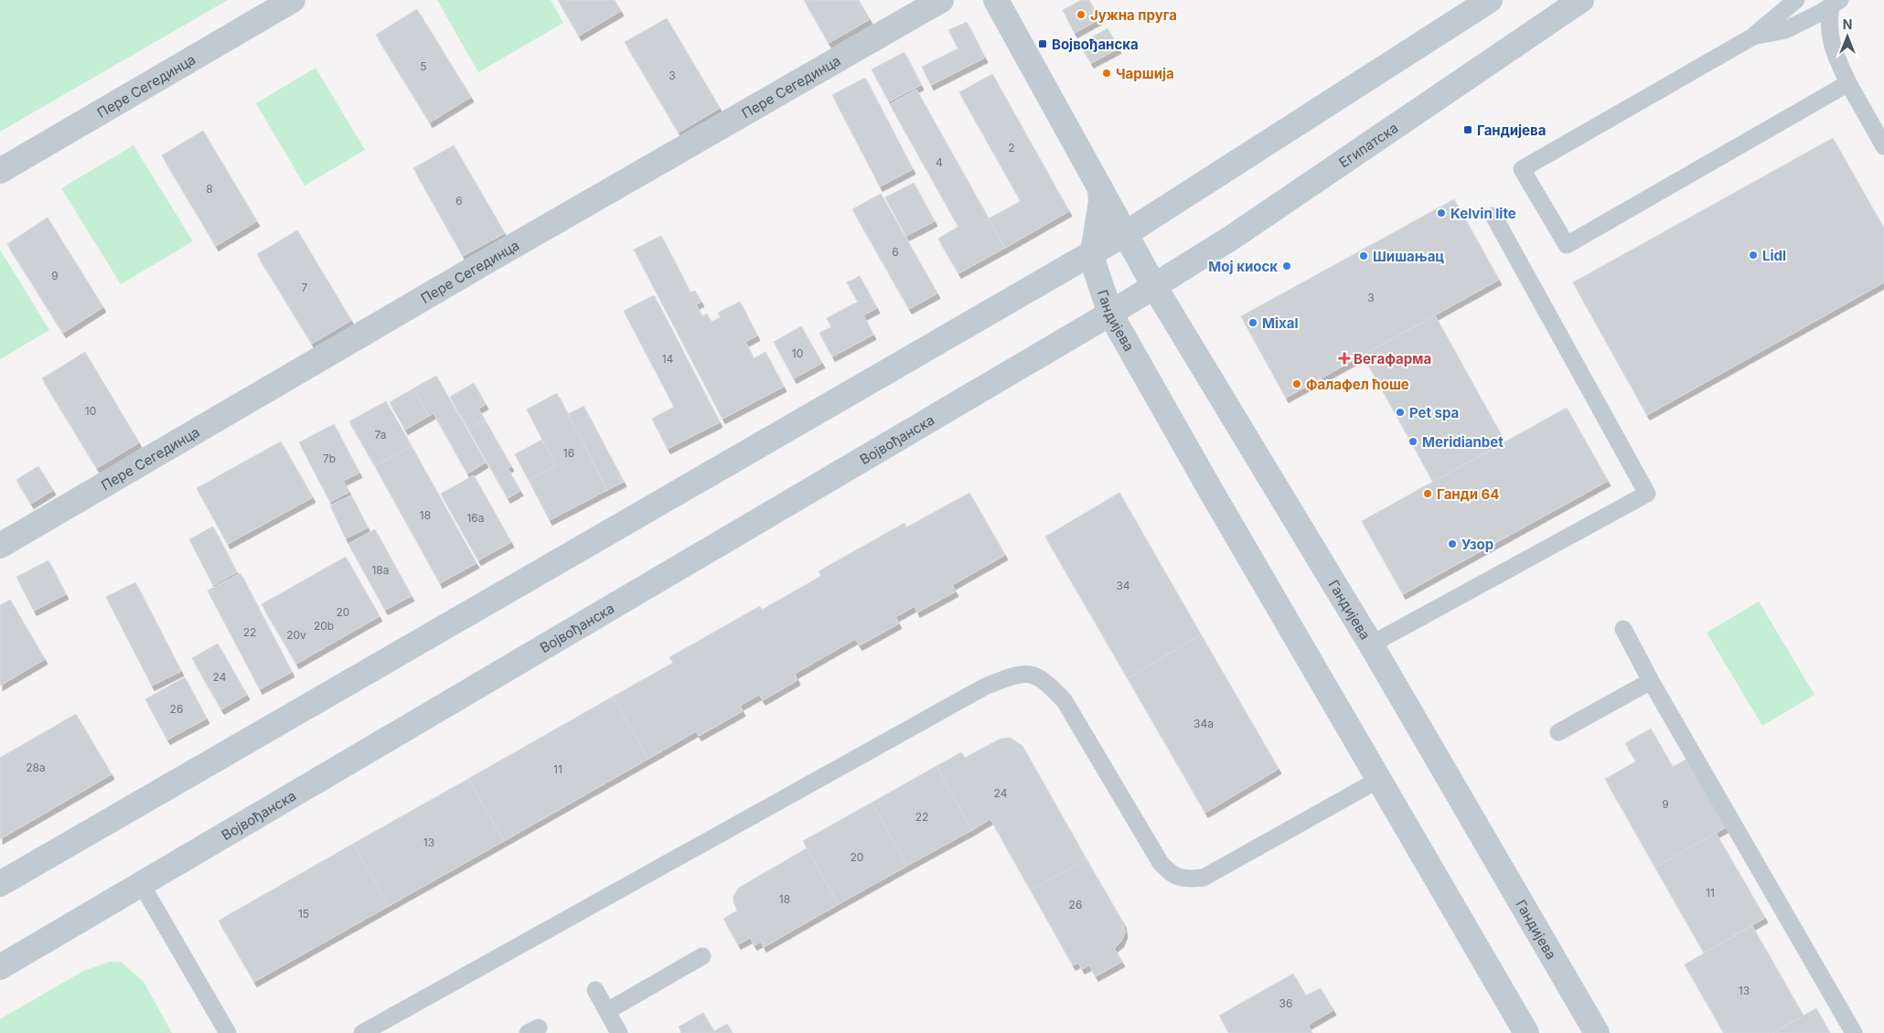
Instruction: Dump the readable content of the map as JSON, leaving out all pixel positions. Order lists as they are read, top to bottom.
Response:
{
  "streets": {
    "main road": ["Египатска", "Гандијева", "Војвођанска"],
    "street": ["Пере Сегединца"]
  },
  "crossings": [
    ["Египатска", "Гандијева"],
    ["Египатска", "Војвођанска"],
    ["Гандијева", "Војвођанска"]
  ],
  "places": {
    "other": [
      "Јужна пруга",
      "Чаршија",
      "Kelvin lite",
      "Lidl",
      "Шишањац",
      "Мој киоск",
      "Mixal",
      "Фалафел ћоше",
      "Pet spa",
      "Meridianbet",
      "Ганди 64",
      "Узор"
    ],
    "transit": ["Војвођанска", "Гандијева"],
    "health": ["Вегафарма"]
  },
  "house_numbers": [
    "5",
    "3",
    "2",
    "4",
    "8",
    "6",
    "6",
    "9",
    "7",
    "3",
    "10",
    "14",
    "10",
    "7a",
    "16",
    "7b",
    "18",
    "16a",
    "18a",
    "34",
    "20",
    "20b",
    "22",
    "20v",
    "24",
    "26",
    "34a",
    "28a",
    "11",
    "24",
    "9",
    "22",
    "13",
    "20",
    "11",
    "18",
    "26",
    "15",
    "13",
    "36"
  ],
  "north": "top"
}
